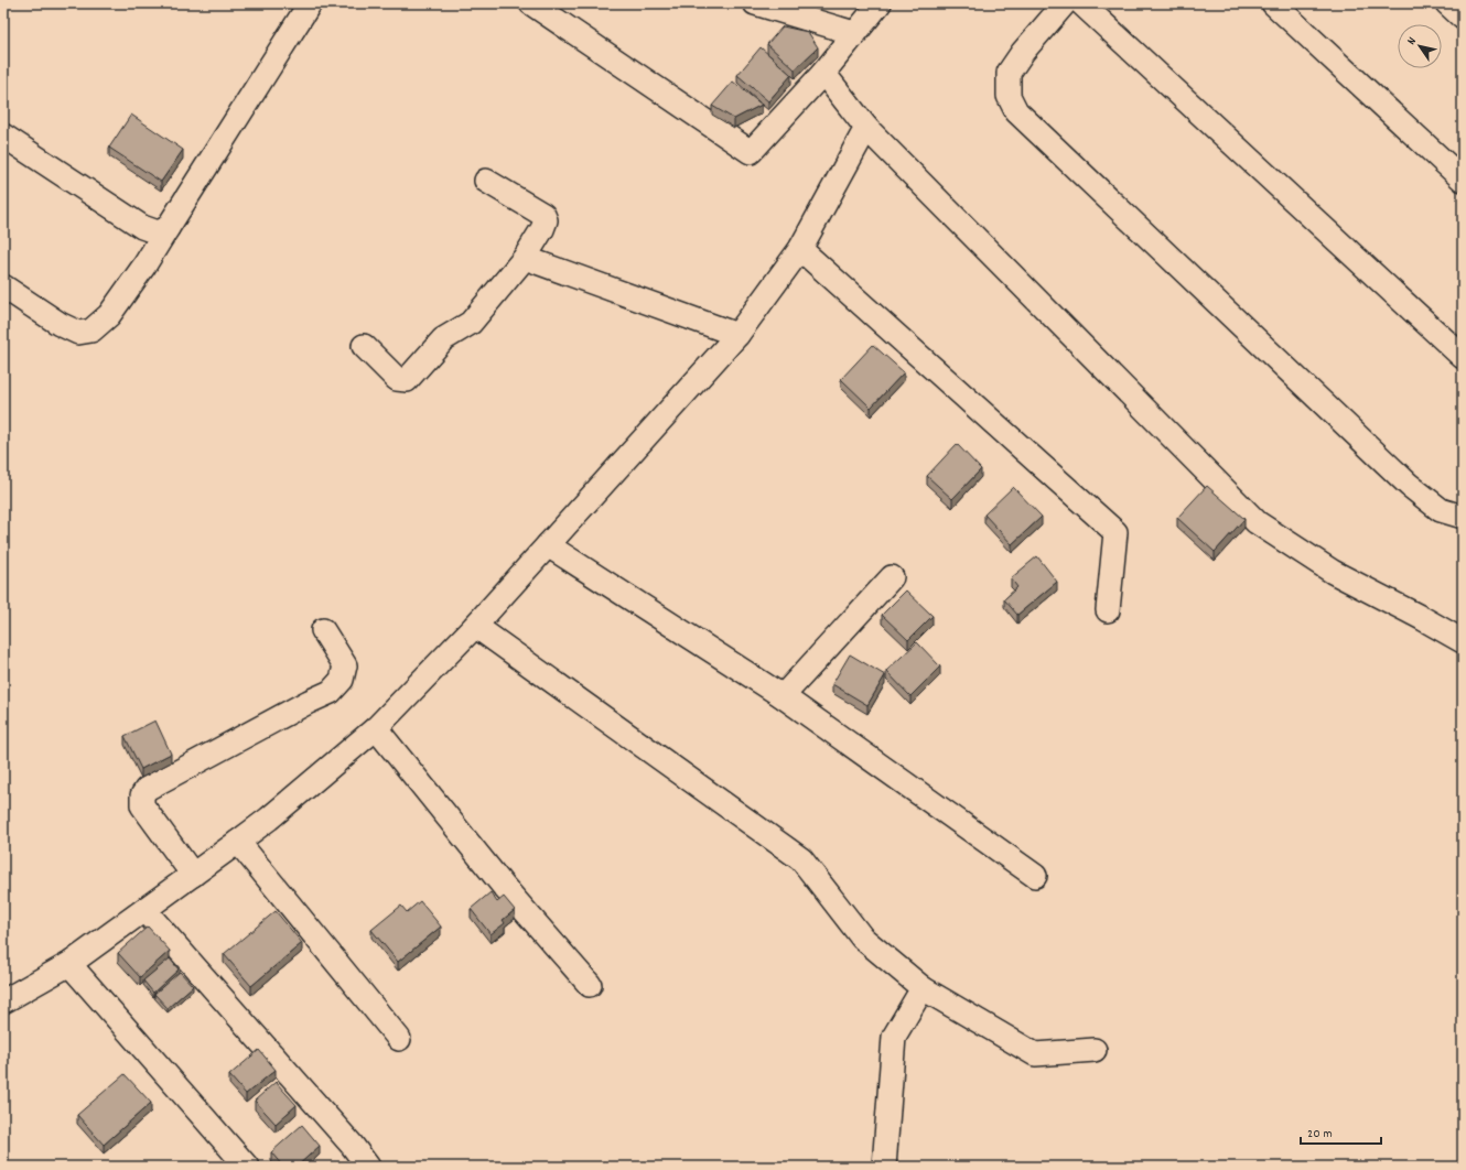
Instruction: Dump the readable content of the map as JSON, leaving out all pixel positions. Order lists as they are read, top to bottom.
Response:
{
  "scale_bar": "20 m",
  "north": "top left"
}
